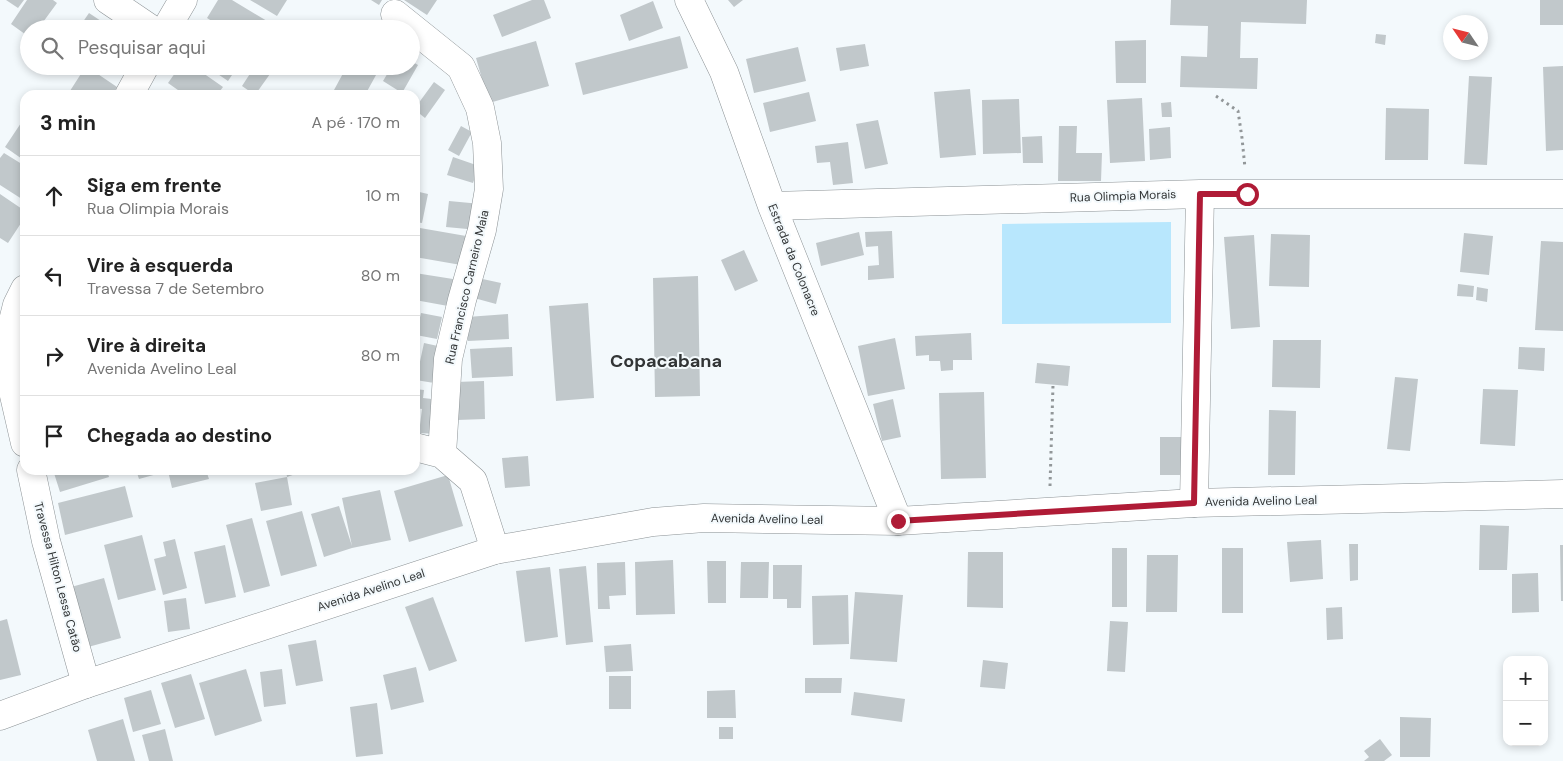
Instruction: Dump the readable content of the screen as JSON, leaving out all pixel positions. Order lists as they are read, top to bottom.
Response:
{
  "streets": {
    "street": [
      "Rua Olimpia Morais",
      "Estrada da Colonacre",
      "Rua Francisco Carneiro Maia",
      "Avenida Avelino Leal",
      "Travessa Hilton Lessa Catão"
    ]
  },
  "crossings": [
    ["Rua Olimpia Morais", "Estrada da Colonacre"],
    ["Estrada da Colonacre", "Avenida Avelino Leal"],
    ["Avenida Avelino Leal", "Travessa Hilton Lessa Catão"]
  ],
  "districts": ["Copacabana"],
  "north": "top left",
  "page": {
    "search": "Pesquisar aqui",
    "heading": ["3 min", "A pé · 170 m"],
    "list": [
      ["Siga em frente", "Rua Olimpia Morais", "10 m"],
      ["Vire à esquerda", "Travessa 7 de Setembro", "80 m"],
      ["Vire à direita", "Avenida Avelino Leal", "80 m"],
      "Chegada ao destino"
    ],
    "map_buttons": ["+", "−"]
  }
}
